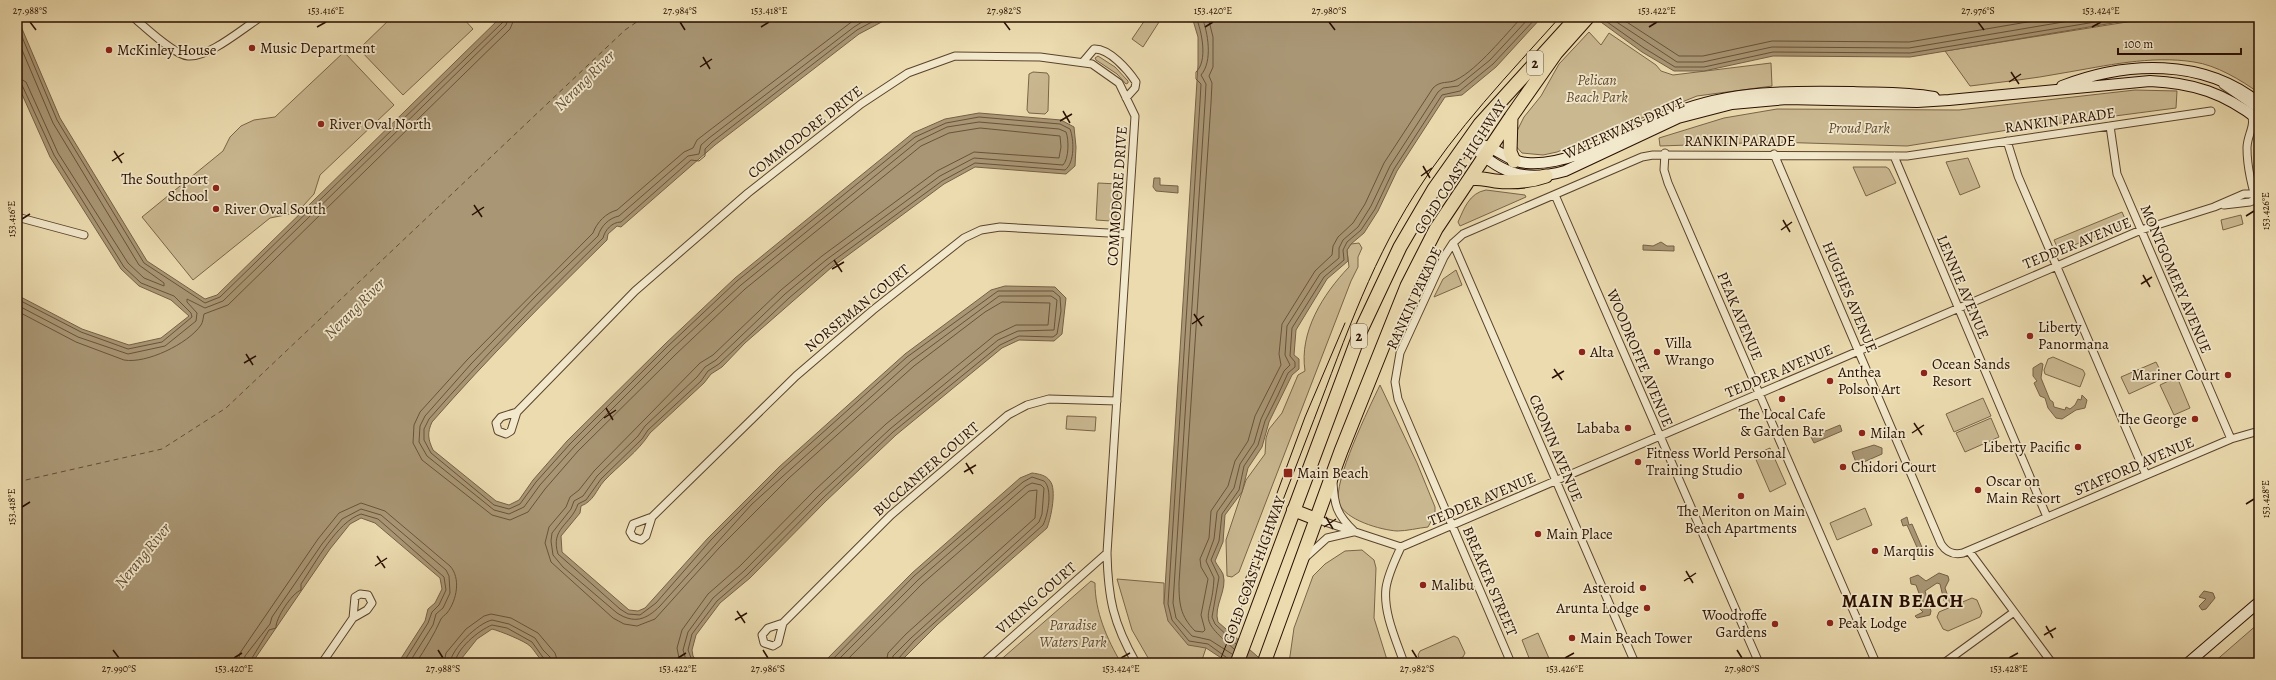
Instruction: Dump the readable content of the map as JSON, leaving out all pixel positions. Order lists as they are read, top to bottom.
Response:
{
  "streets": {
    "highway": ["2", "GOLD COAST HIGHWAY"],
    "street": [
      "RANKIN PARADE",
      "WATERWAYS DRIVE",
      "COMMODORE DRIVE",
      "TEDDER AVENUE",
      "MONTGOMERY AVENUE",
      "LENNIE AVENUE",
      "HUGHES AVENUE",
      "NORSEMAN COURT",
      "PEAK AVENUE",
      "WOODROFFE AVENUE",
      "CRONIN AVENUE",
      "STAFFORD AVENUE",
      "BUCCANEER COURT",
      "BREAKER STREET",
      "VIKING COURT"
    ]
  },
  "crossings": [
    ["RANKIN PARADE", "MONTGOMERY AVENUE"],
    ["RANKIN PARADE", "LENNIE AVENUE"],
    ["RANKIN PARADE", "HUGHES AVENUE"],
    ["RANKIN PARADE", "PEAK AVENUE"],
    ["RANKIN PARADE", "WOODROFFE AVENUE"],
    ["RANKIN PARADE", "CRONIN AVENUE"],
    ["RANKIN PARADE", "BREAKER STREET"],
    ["WATERWAYS DRIVE", "GOLD COAST HIGHWAY"],
    ["COMMODORE DRIVE", "NORSEMAN COURT"],
    ["COMMODORE DRIVE", "BUCCANEER COURT"],
    ["COMMODORE DRIVE", "VIKING COURT"],
    ["TEDDER AVENUE", "MONTGOMERY AVENUE"],
    ["TEDDER AVENUE", "LENNIE AVENUE"],
    ["TEDDER AVENUE", "HUGHES AVENUE"],
    ["TEDDER AVENUE", "PEAK AVENUE"],
    ["TEDDER AVENUE", "WOODROFFE AVENUE"],
    ["TEDDER AVENUE", "CRONIN AVENUE"],
    ["TEDDER AVENUE", "BREAKER STREET"],
    ["MONTGOMERY AVENUE", "STAFFORD AVENUE"],
    ["LENNIE AVENUE", "STAFFORD AVENUE"],
    ["HUGHES AVENUE", "STAFFORD AVENUE"]
  ],
  "districts": ["MAIN BEACH"],
  "water": ["Nerang River"],
  "parks": ["Pelican Beach Park", "Proud Park", "Paradise Waters Park"],
  "places": {
    "other": [
      "Music Department",
      "McKinley House",
      "River Oval North",
      "The Southport School",
      "River Oval South",
      "Liberty Panormana",
      "Alta",
      "Villa Wrango",
      "Ocean Sands Resort",
      "Mariner Court",
      "Anthea Polson Art",
      "The Local Cafe & Garden Bar",
      "The George",
      "Lababa",
      "Milan",
      "Liberty Pacific",
      "Fitness World Personal Training Studio",
      "Chidori Court",
      "Oscar on Main Resort",
      "The Meriton on Main Beach Apartments",
      "Main Place",
      "Marquis",
      "Malibu",
      "Asteroid",
      "Arunta Lodge",
      "Peak Lodge",
      "Woodroffe Gardens",
      "Main Beach Tower"
    ],
    "transit": ["Main Beach"]
  },
  "scale_bar": "100 m",
  "coordinates": [
    "27.988°S",
    "153.416°E",
    "27.984°S",
    "153.418°E",
    "27.982°S",
    "153.420°E",
    "27.980°S",
    "153.422°E",
    "27.976°S",
    "153.424°E",
    "153.426°E",
    "153.428°E",
    "27.990°S",
    "27.986°S"
  ]
}
